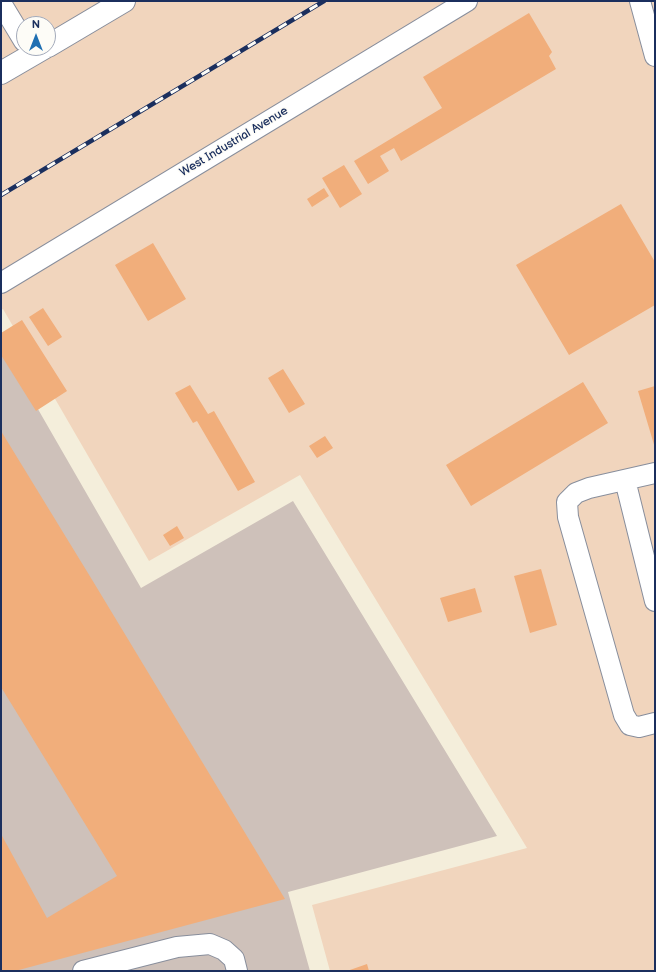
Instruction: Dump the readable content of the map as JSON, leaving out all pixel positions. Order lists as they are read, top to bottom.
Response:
{
  "streets": {
    "street": ["West Industrial Avenue"]
  },
  "north": "top"
}
